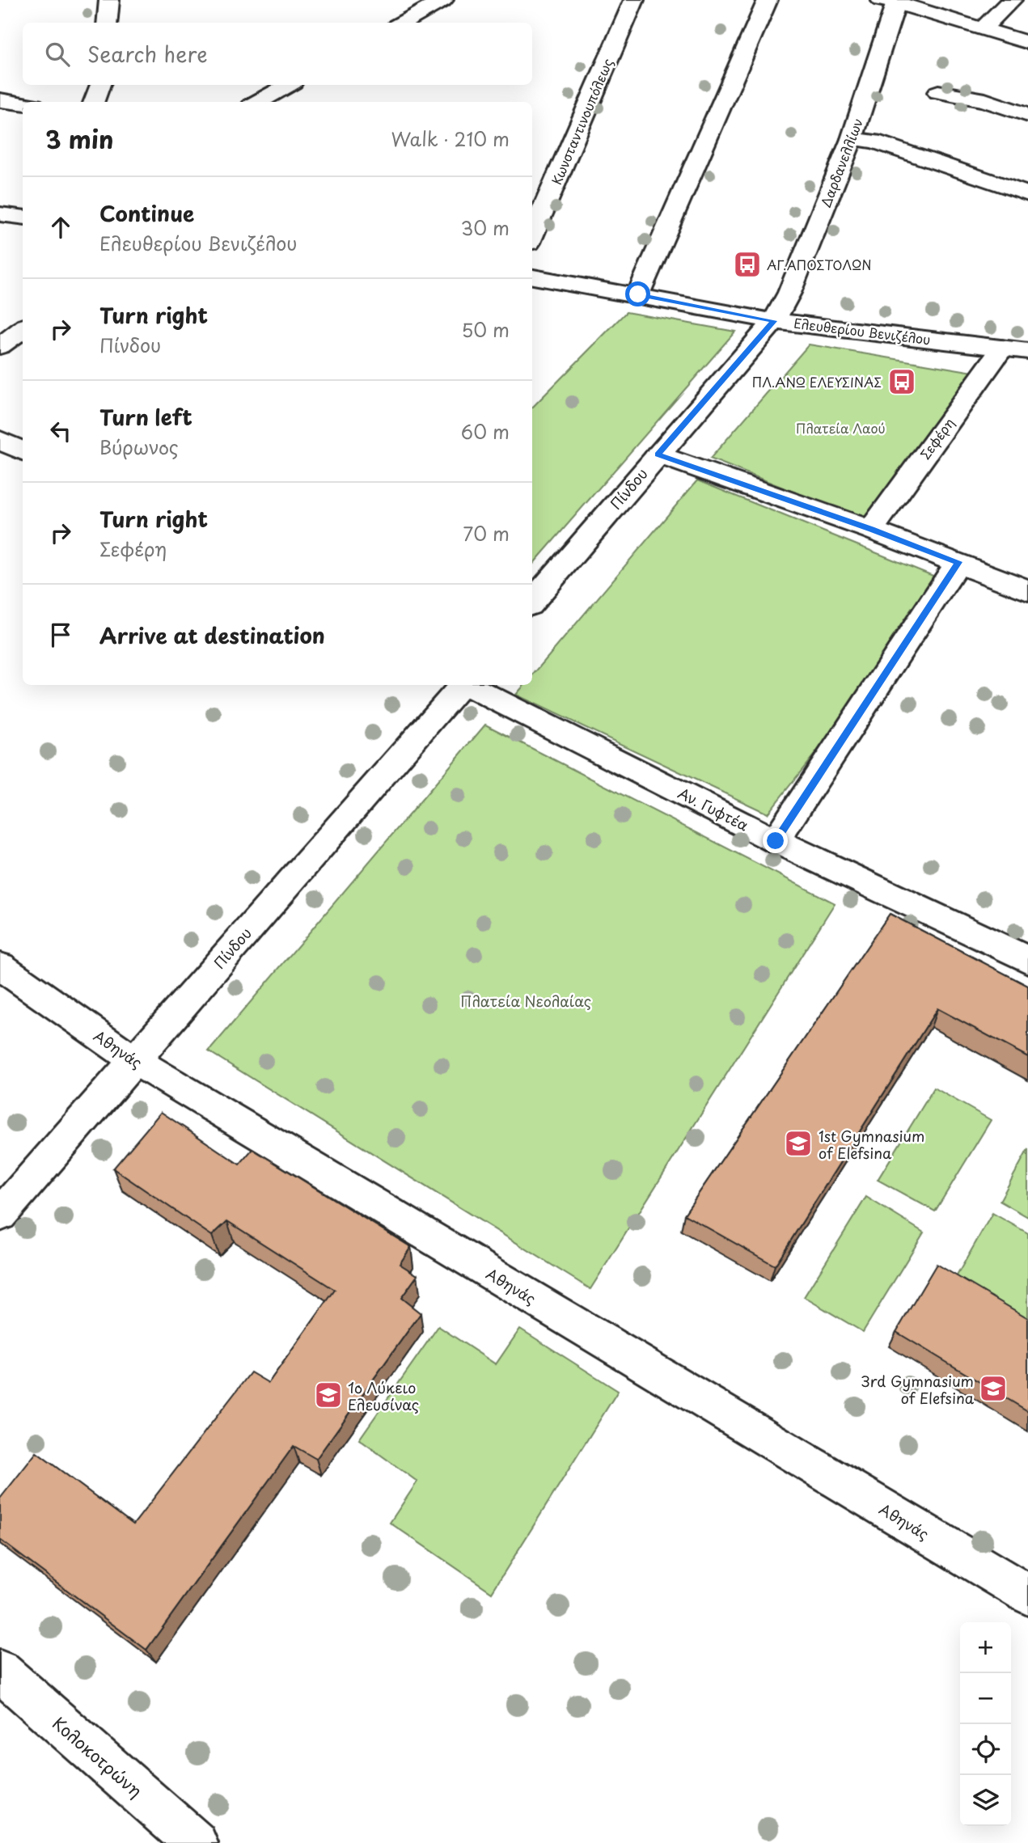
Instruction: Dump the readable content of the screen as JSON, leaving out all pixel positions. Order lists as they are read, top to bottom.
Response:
{
  "streets": {
    "street": [
      "Κωνσταντινουπόλεως",
      "Δαρδανελλίων",
      "Ελευθερίου Βενιζέλου",
      "Σεφέρη",
      "Πίνδου",
      "Αν. Γυφτέα",
      "Αθηνάς",
      "Κολοκοτρώνη"
    ]
  },
  "crossings": [
    ["Δαρδανελλίων", "Ελευθερίου Βενιζέλου"],
    ["Δαρδανελλίων", "Πίνδου"],
    ["Ελευθερίου Βενιζέλου", "Σεφέρη"],
    ["Ελευθερίου Βενιζέλου", "Πίνδου"],
    ["Πίνδου", "Αθηνάς"]
  ],
  "parks": ["Πλατεία Λαού", "Πλατεία Νεολαίας"],
  "places": {
    "bus stop": ["ΑΓ.ΑΠΟΣΤΟΛΩΝ", "ΠΛ.ΑΝΩ ΕΛΕΥΣΙΝΑΣ"],
    "school or university": ["1st Gymnasium of Elefsina", "3rd Gymnasium of Elefsina", "1ο Λύκειο Ελευσίνας"]
  },
  "page": {
    "search": "Search here",
    "heading": ["3 min", "Walk · 210 m"],
    "list": [
      ["Continue", "Ελευθερίου Βενιζέλου", "30 m"],
      ["Turn right", "Πίνδου", "50 m"],
      ["Turn left", "Βύρωνος", "60 m"],
      ["Turn right", "Σεφέρη", "70 m"],
      "Arrive at destination"
    ],
    "map_buttons": ["+", "−"]
  }
}
